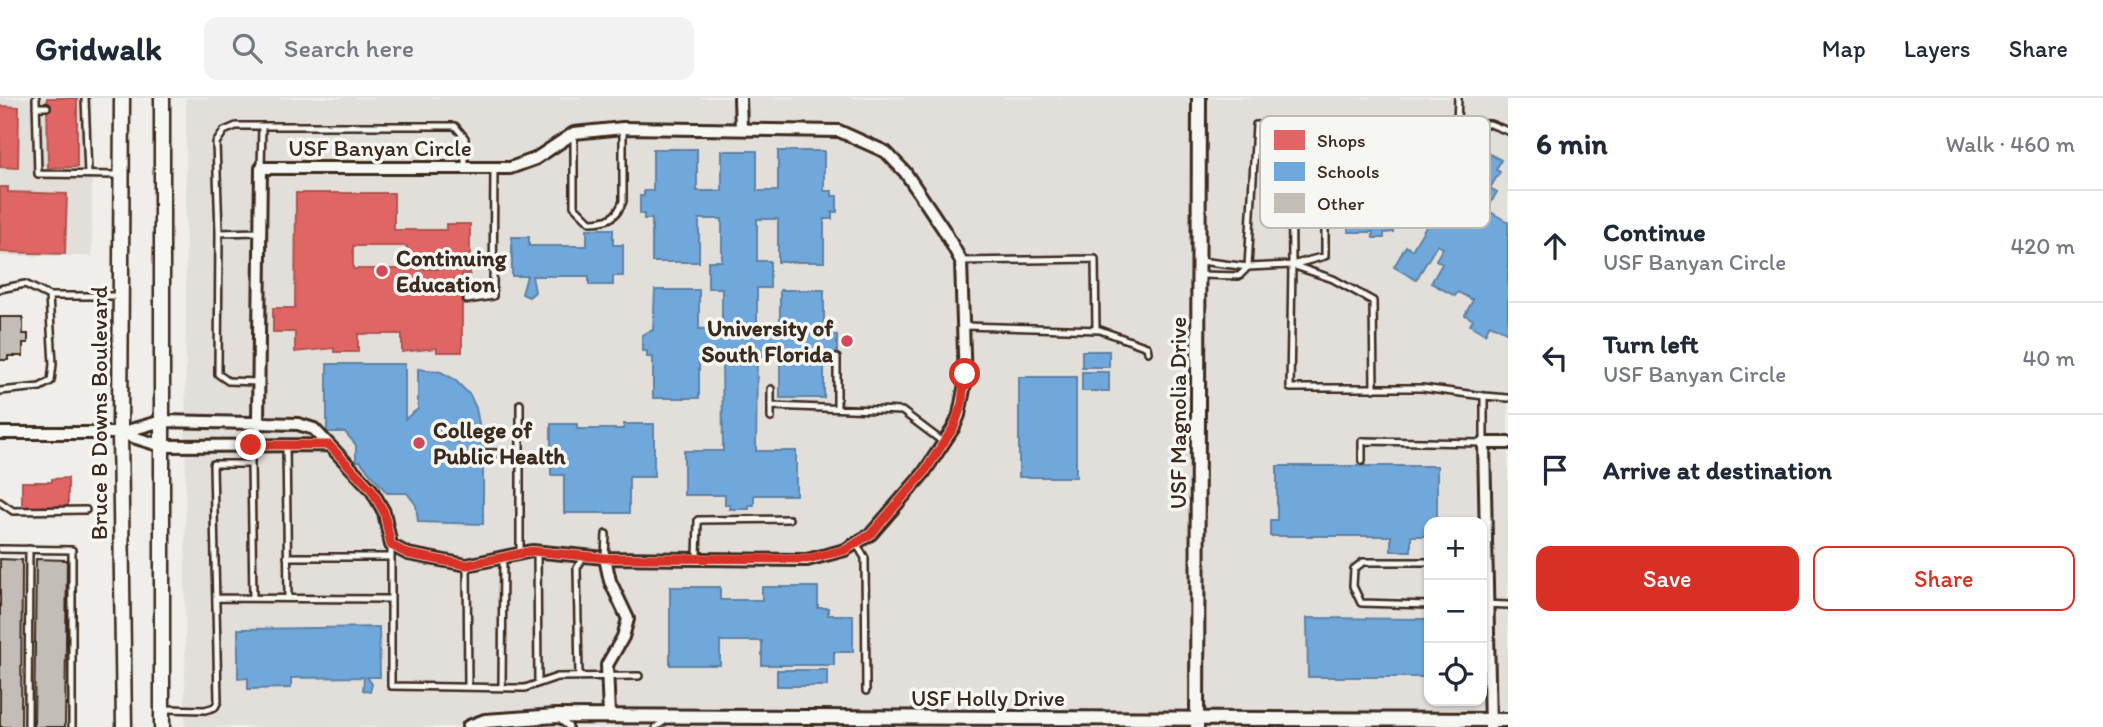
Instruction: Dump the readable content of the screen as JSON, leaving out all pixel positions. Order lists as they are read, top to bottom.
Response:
{
  "streets": {
    "main road": ["Bruce B Downs Boulevard"],
    "street": ["USF Banyan Circle", "USF Magnolia Drive", "USF Holly Drive"]
  },
  "crossings": [
    ["USF Magnolia Drive", "USF Holly Drive"]
  ],
  "places": ["Continuing Education", "University of South Florida", "College of Public Health"],
  "legend": ["Shops", "Schools", "Other"],
  "page": {
    "header": "Gridwalk",
    "search": "Search here",
    "nav": ["Map", "Layers", "Share"],
    "heading": ["6 min", "Walk · 460 m"],
    "list": [
      ["Continue", "USF Banyan Circle", "420 m"],
      ["Turn left", "USF Banyan Circle", "40 m"],
      "Arrive at destination"
    ],
    "map_buttons": ["+", "−"],
    "buttons": ["Save", "Share"]
  }
}
